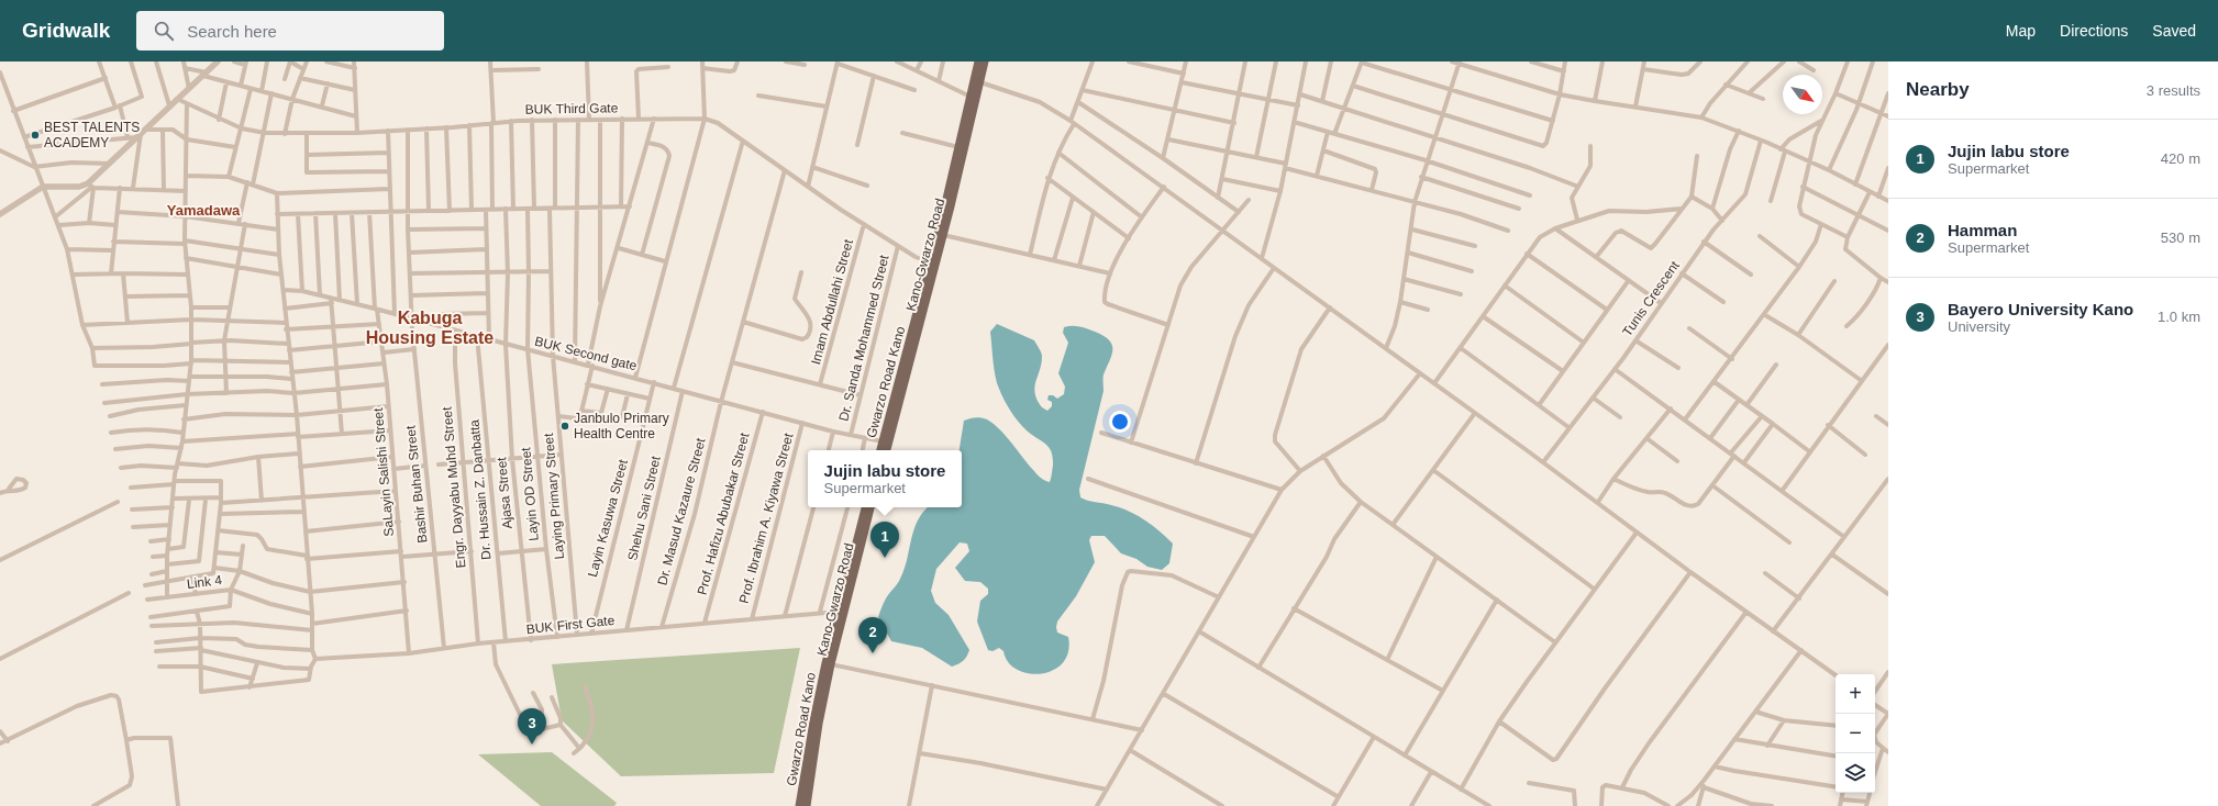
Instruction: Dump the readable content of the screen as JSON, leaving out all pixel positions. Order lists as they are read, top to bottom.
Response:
{
  "streets": {
    "main road": ["Kano-Gwarzo Road", "Gwarzo Road Kano"],
    "street": [
      "BUK Third Gate",
      "Tunis Crescent",
      "Imam Abdullahi Street",
      "Dr. Sanda Mohammed Street",
      "BUK Second gate",
      "SaLayin Salishi Street",
      "Bashir Buhan Street",
      "Engr. Dayyabu Muhd Street",
      "Dr. Hussain Z. Danbatta",
      "Ajasa Street",
      "Layin OD Street",
      "Laying Primary Street",
      "Shehu Sani Street",
      "Dr. Masud Kazaure Street",
      "Prof. Hafizu Abubakar Street",
      "Layin Kasuwa Street",
      "Prof. Ibrahim A. Kiyawa Street",
      "Link 4",
      "BUK First Gate"
    ]
  },
  "crossings": [
    ["BUK Third Gate", "Imam Abdullahi Street"],
    ["BUK Third Gate", "Dr. Sanda Mohammed Street"],
    ["BUK Third Gate", "Gwarzo Road Kano"],
    ["BUK Third Gate", "Bashir Buhan Street"],
    ["BUK Third Gate", "Laying Primary Street"],
    ["BUK Third Gate", "Dr. Masud Kazaure Street"],
    ["Kano-Gwarzo Road", "Gwarzo Road Kano"],
    ["Dr. Sanda Mohammed Street", "BUK Second gate"],
    ["BUK Second gate", "Gwarzo Road Kano"],
    ["BUK Second gate", "SaLayin Salishi Street"],
    ["BUK Second gate", "Bashir Buhan Street"],
    ["BUK Second gate", "Engr. Dayyabu Muhd Street"],
    ["BUK Second gate", "Dr. Hussain Z. Danbatta"],
    ["BUK Second gate", "Ajasa Street"],
    ["BUK Second gate", "Layin OD Street"],
    ["BUK Second gate", "Laying Primary Street"],
    ["BUK Second gate", "Shehu Sani Street"],
    ["BUK Second gate", "Dr. Masud Kazaure Street"],
    ["BUK Second gate", "Prof. Hafizu Abubakar Street"],
    ["BUK Second gate", "Layin Kasuwa Street"],
    ["BUK Second gate", "Prof. Ibrahim A. Kiyawa Street"],
    ["Gwarzo Road Kano", "BUK First Gate"],
    ["SaLayin Salishi Street", "BUK First Gate"],
    ["Bashir Buhan Street", "BUK First Gate"],
    ["Engr. Dayyabu Muhd Street", "BUK First Gate"],
    ["Dr. Hussain Z. Danbatta", "BUK First Gate"],
    ["Ajasa Street", "BUK First Gate"],
    ["Layin OD Street", "BUK First Gate"],
    ["Laying Primary Street", "BUK First Gate"],
    ["Shehu Sani Street", "BUK First Gate"],
    ["Dr. Masud Kazaure Street", "BUK First Gate"],
    ["Prof. Hafizu Abubakar Street", "BUK First Gate"],
    ["Layin Kasuwa Street", "BUK First Gate"],
    ["Prof. Ibrahim A. Kiyawa Street", "BUK First Gate"]
  ],
  "districts": ["Yamadawa", "Kabuga Housing Estate"],
  "places": ["BEST TALENTS ACADEMY", "Janbulo Primary Health Centre"],
  "north": "bottom right",
  "page": {
    "header": "Gridwalk",
    "search": "Search here",
    "nav": ["Map", "Directions", "Saved"],
    "heading": ["Nearby", "3 results"],
    "list": [
      {
        "mark": "1",
        "name": "Jujin labu store",
        "note": "Supermarket",
        "value": "420 m"
      },
      {
        "mark": "2",
        "name": "Hamman",
        "note": "Supermarket",
        "value": "530 m"
      },
      {
        "mark": "3",
        "name": "Bayero University Kano",
        "note": "University",
        "value": "1.0 km"
      }
    ],
    "popup": ["Jujin labu store", "Supermarket"],
    "pins": ["1", "2", "3"],
    "map_buttons": ["+", "−"]
  }
}
